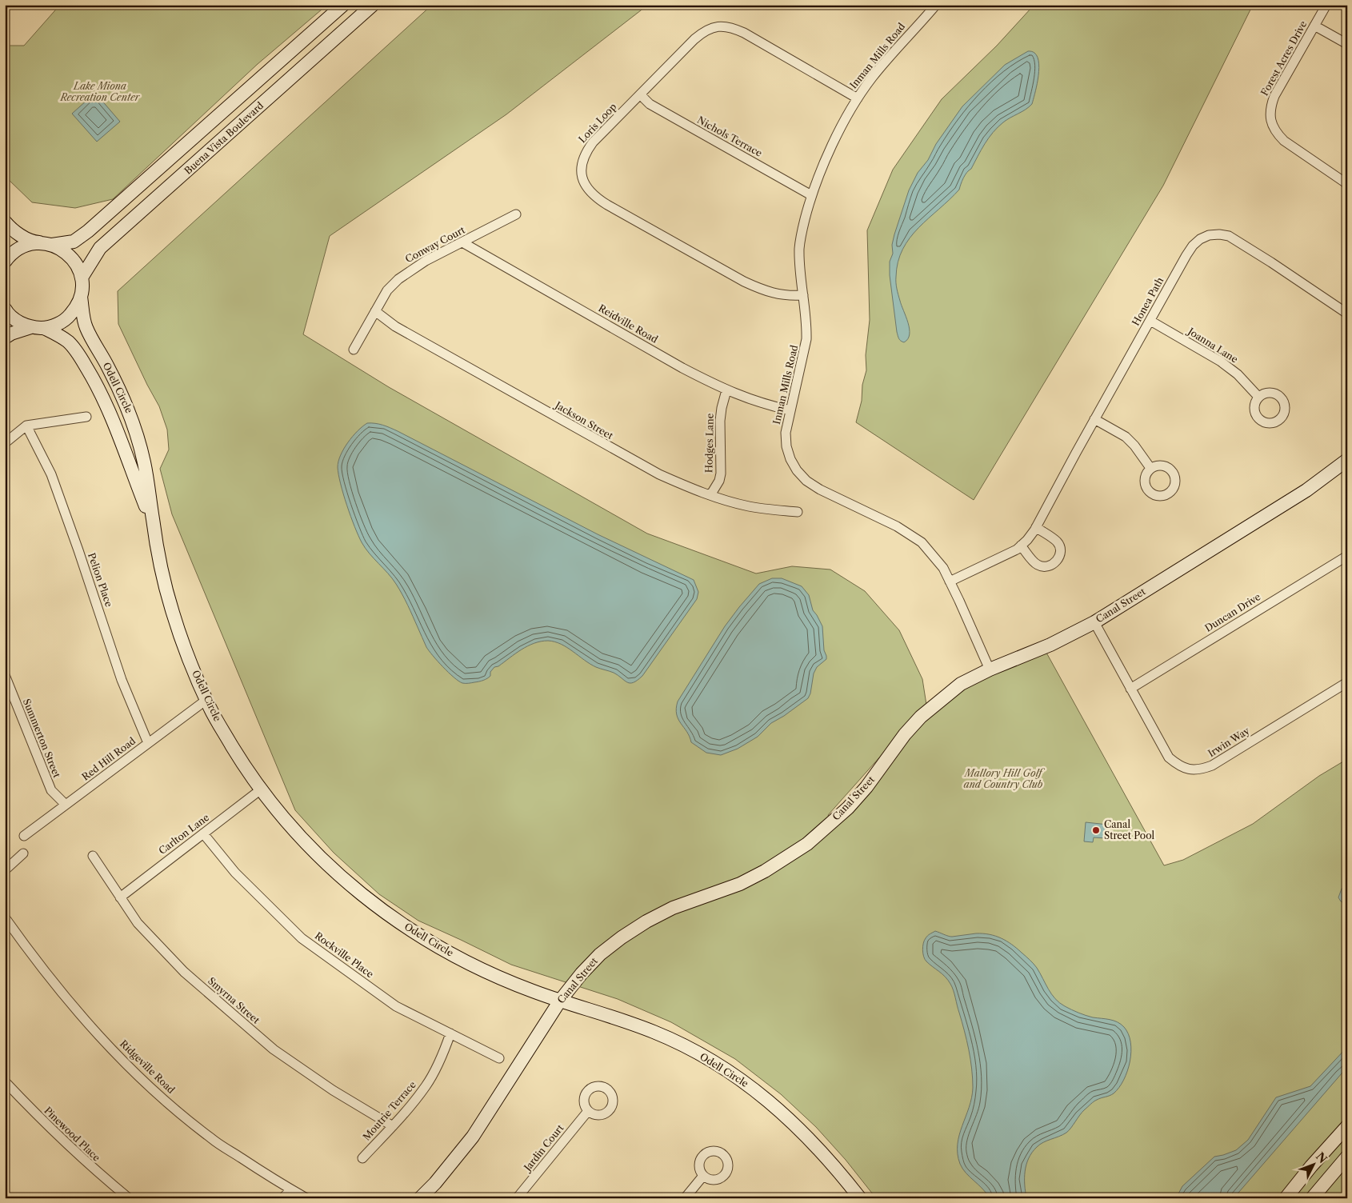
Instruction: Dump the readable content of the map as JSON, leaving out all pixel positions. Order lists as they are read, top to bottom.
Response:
{
  "streets": {
    "street": [
      "Inman Mills Road",
      "Forest Acres Drive",
      "Loris Loop",
      "Nichols Terrace",
      "Buena Vista Boulevard",
      "Conway Court",
      "Honea Path",
      "Reidville Road",
      "Joanna Lane",
      "Odell Circle",
      "Jackson Street",
      "Hodges Lane",
      "Pelion Place",
      "Canal Street",
      "Duncan Drive",
      "Summerton Street",
      "Irwin Way",
      "Red Hill Road",
      "Carlton Lane",
      "Rockville Place",
      "Smyrna Street",
      "Ridgeville Road",
      "Moutrie Terrace",
      "Pinewood Place",
      "Jardin Court"
    ]
  },
  "crossings": [
    ["Inman Mills Road", "Loris Loop"],
    ["Inman Mills Road", "Nichols Terrace"],
    ["Inman Mills Road", "Honea Path"],
    ["Inman Mills Road", "Reidville Road"],
    ["Inman Mills Road", "Canal Street"],
    ["Loris Loop", "Nichols Terrace"],
    ["Conway Court", "Reidville Road"],
    ["Conway Court", "Jackson Street"],
    ["Honea Path", "Joanna Lane"],
    ["Reidville Road", "Hodges Lane"],
    ["Odell Circle", "Canal Street"],
    ["Odell Circle", "Red Hill Road"],
    ["Odell Circle", "Carlton Lane"],
    ["Jackson Street", "Hodges Lane"],
    ["Pelion Place", "Red Hill Road"],
    ["Canal Street", "Irwin Way"],
    ["Duncan Drive", "Irwin Way"],
    ["Summerton Street", "Red Hill Road"],
    ["Carlton Lane", "Rockville Place"],
    ["Carlton Lane", "Smyrna Street"],
    ["Rockville Place", "Moutrie Terrace"],
    ["Smyrna Street", "Moutrie Terrace"]
  ],
  "parks": ["Lake Miona Recreation Center", "Mallory Hill Golf and Country Club"],
  "places": ["Canal Street Pool"],
  "north": "top right"
}
